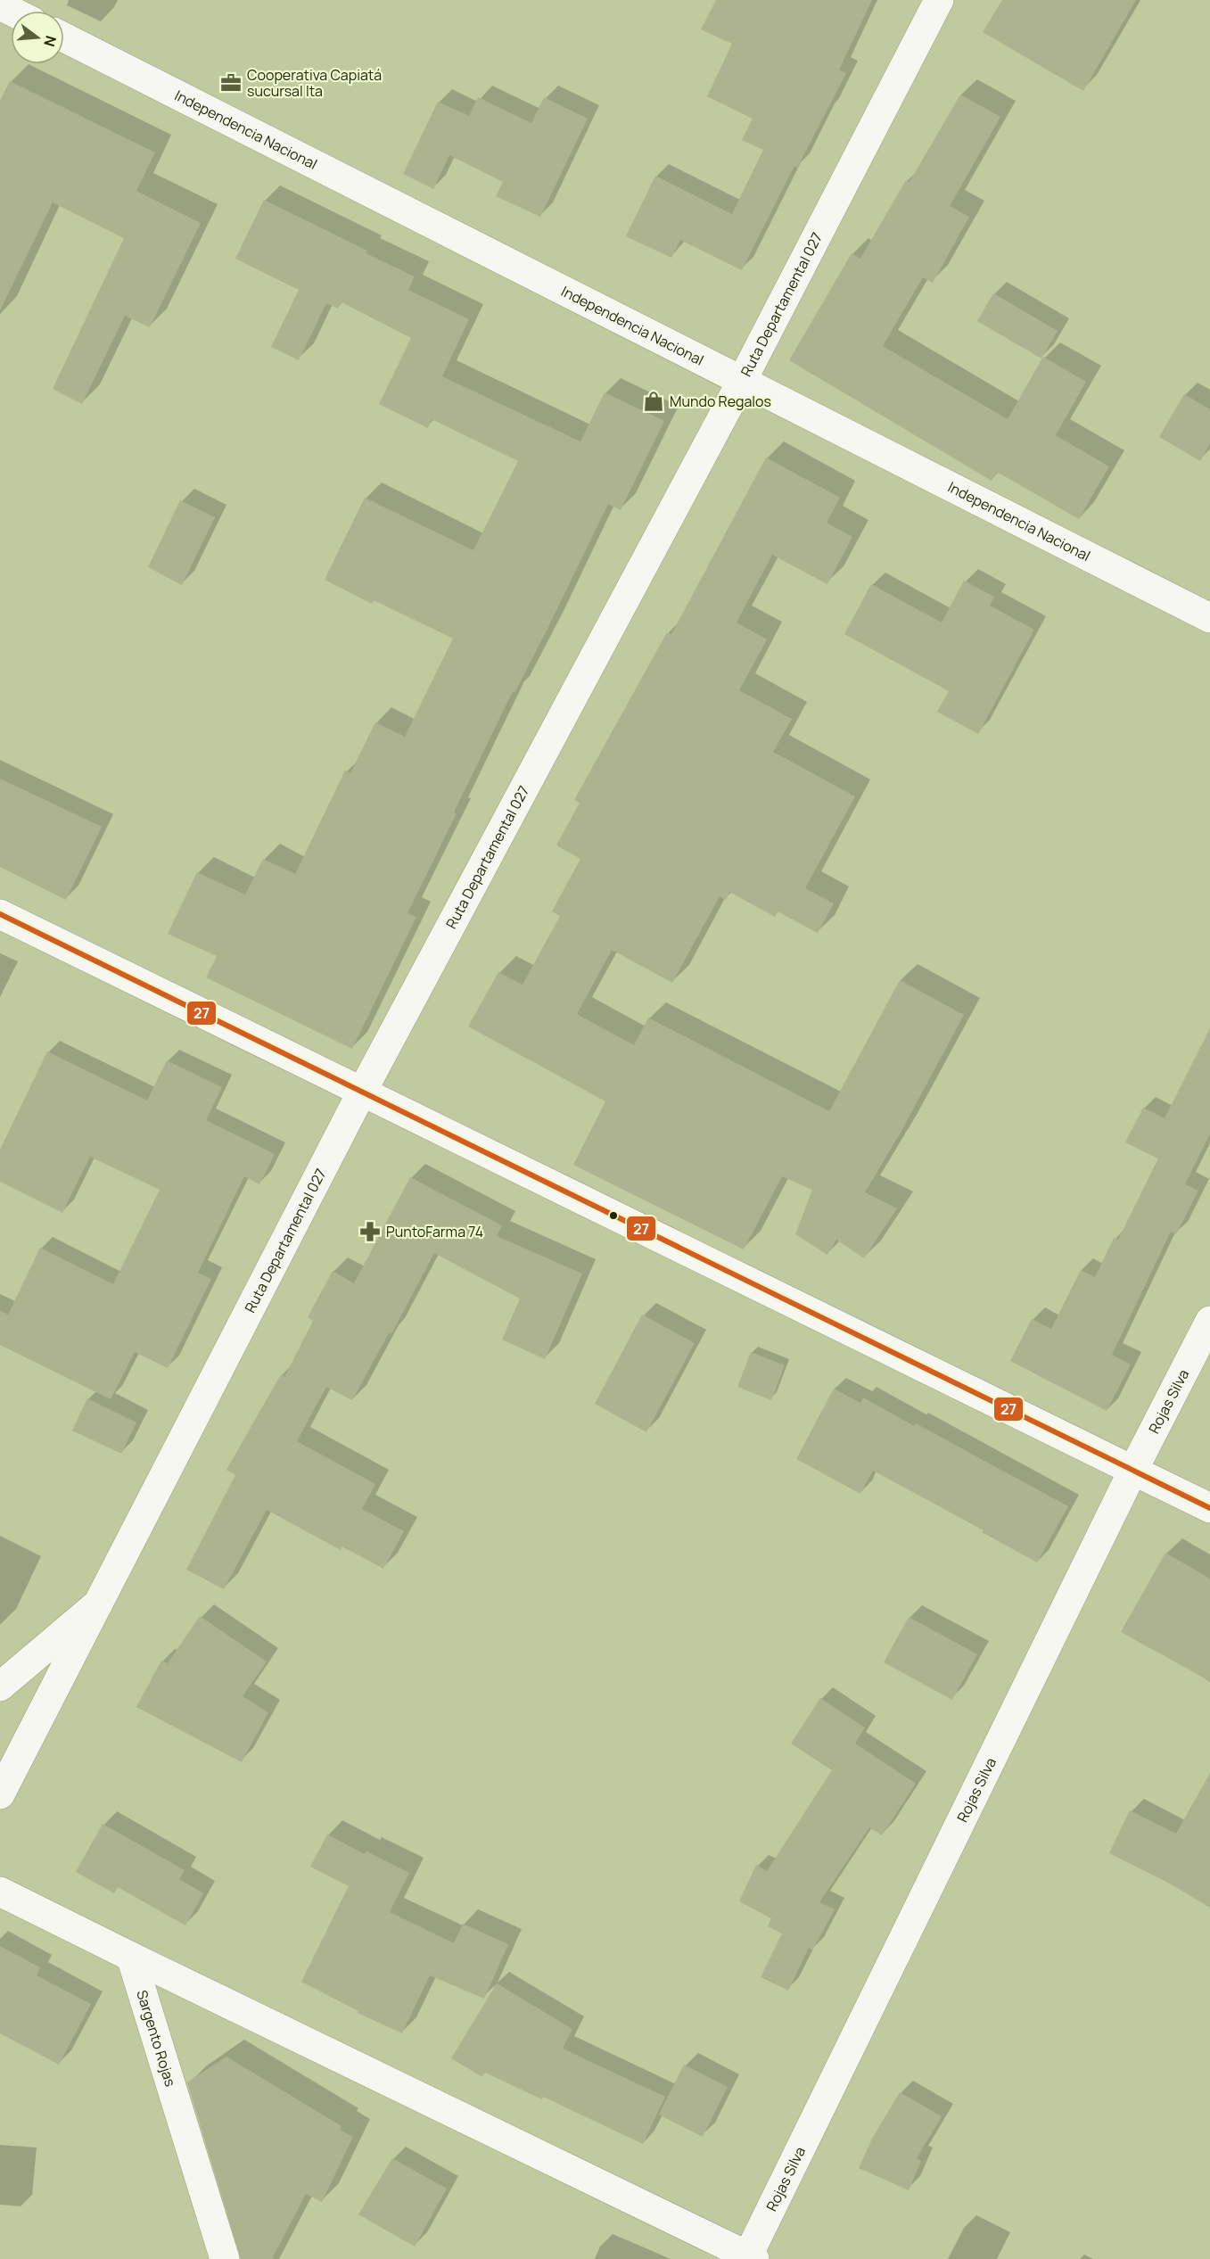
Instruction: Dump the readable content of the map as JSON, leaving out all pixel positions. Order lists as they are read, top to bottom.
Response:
{
  "streets": {
    "street": [
      "Independencia Nacional",
      "Ruta Departamental 027",
      "Rojas Silva",
      "Sargento Rojas"
    ]
  },
  "crossings": [
    ["Independencia Nacional", "Ruta Departamental 027"]
  ],
  "places": {
    "office": ["Cooperativa Capiatá sucursal Ita"],
    "shop": ["Mundo Regalos"],
    "pharmacy": ["PuntoFarma 74"]
  },
  "lines": ["transit line 27"],
  "north": "right"
}
